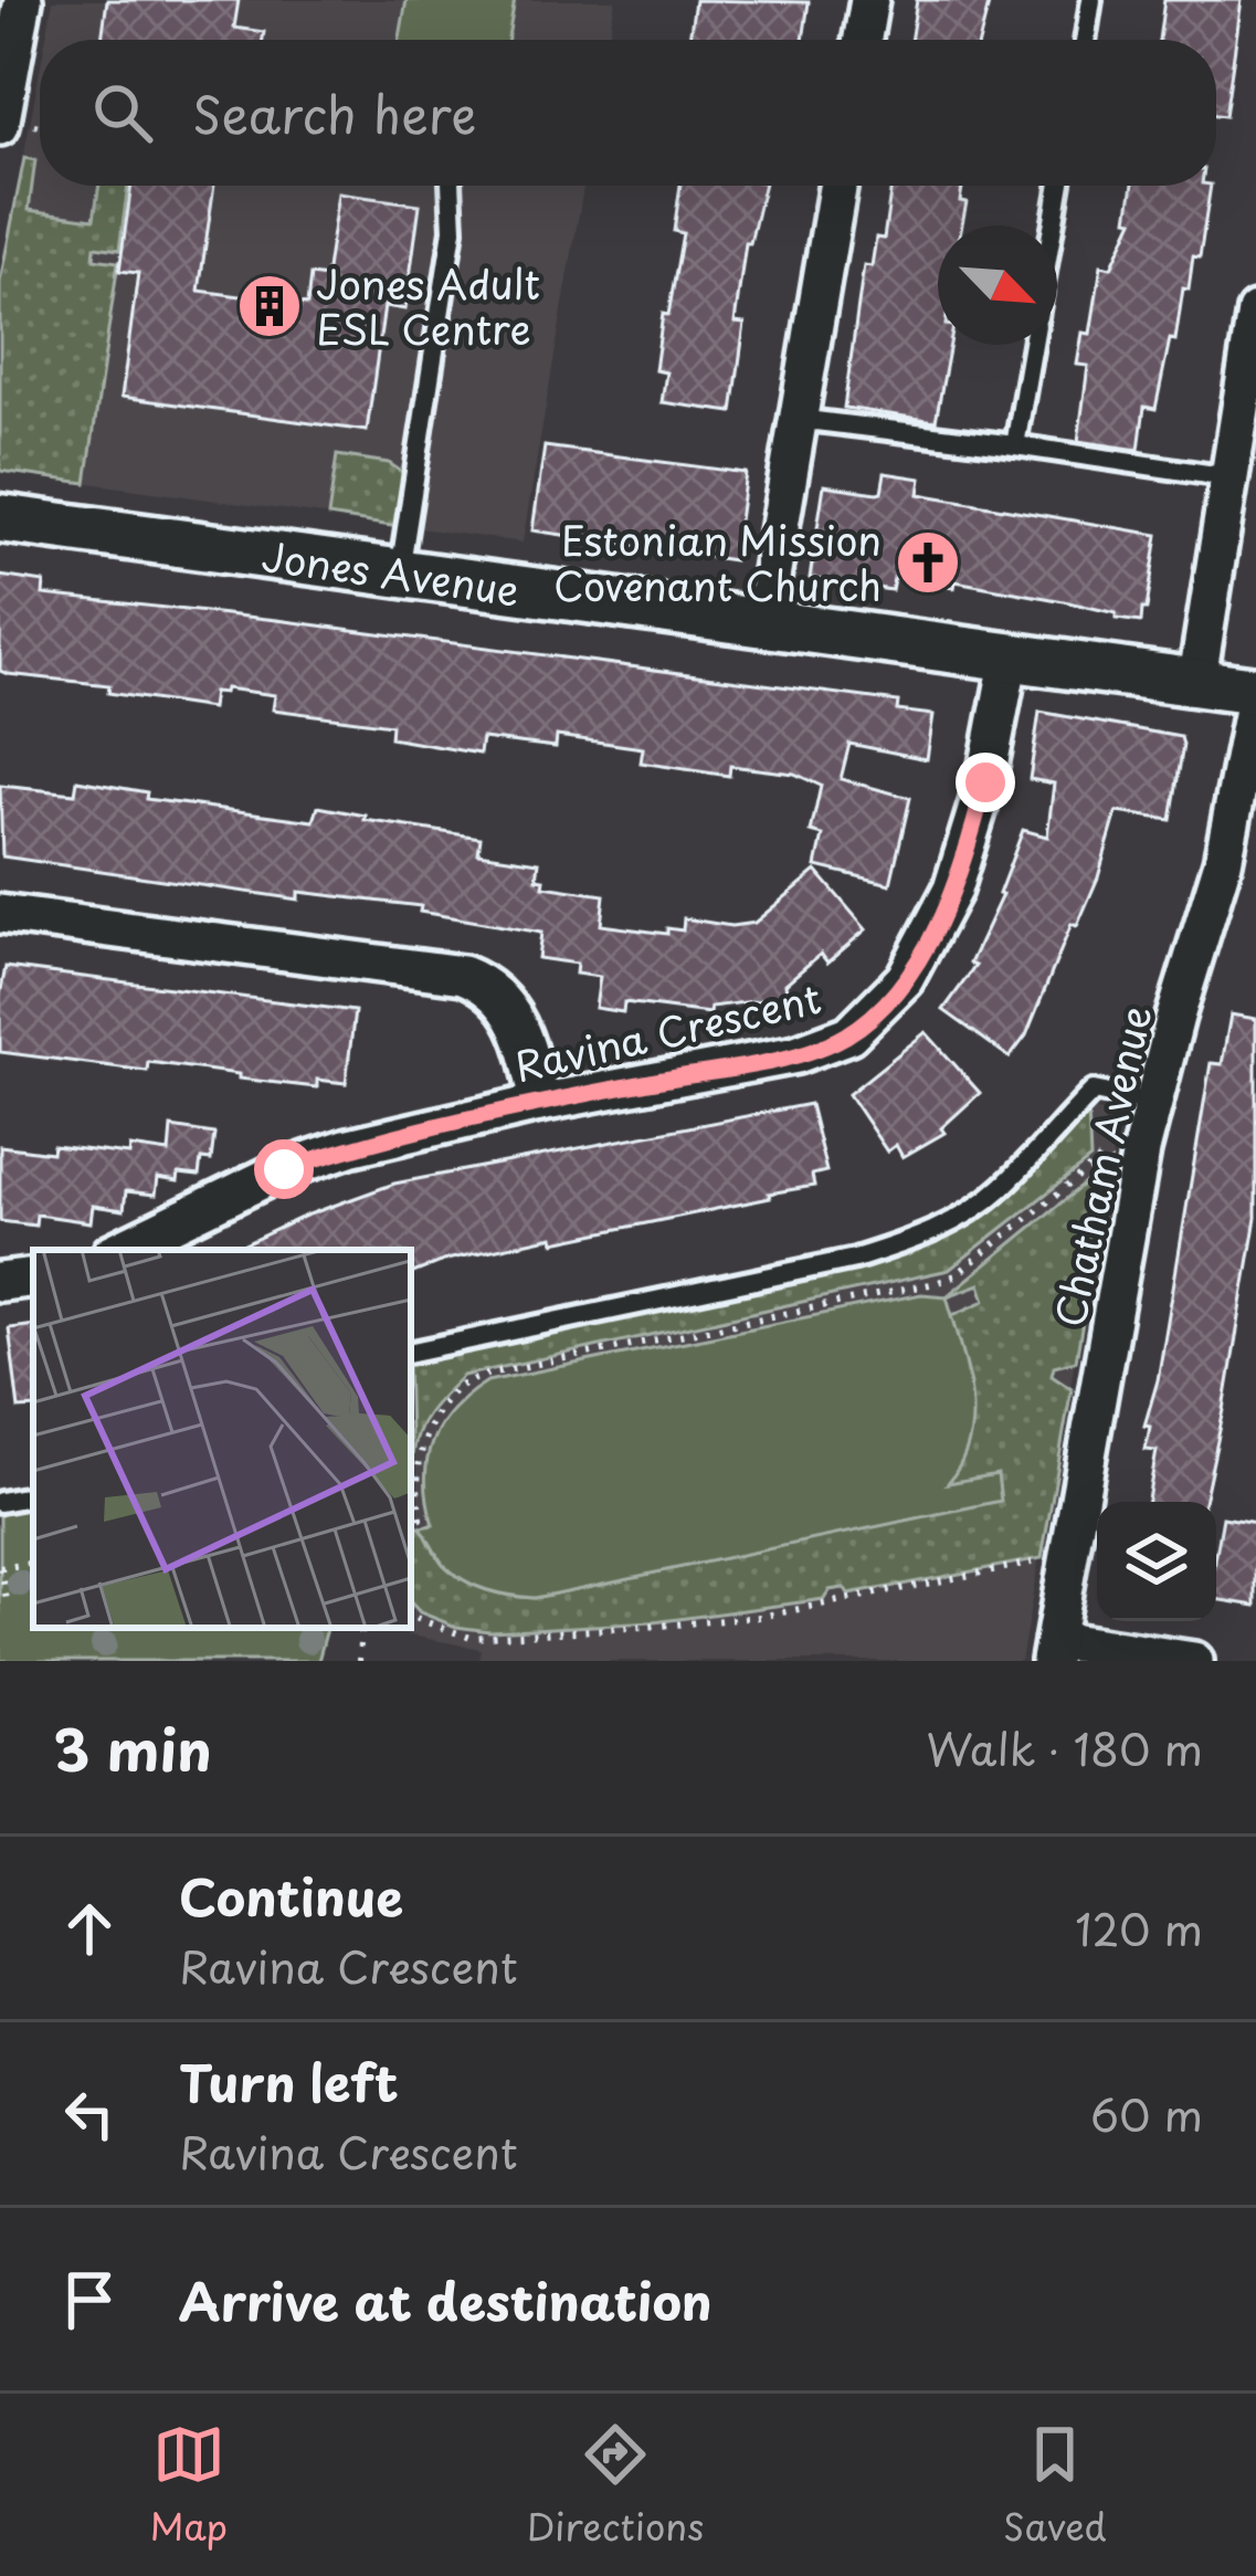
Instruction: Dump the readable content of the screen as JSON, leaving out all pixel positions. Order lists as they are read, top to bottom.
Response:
{
  "streets": {
    "street": ["Jones Avenue", "Ravina Crescent", "Chatham Avenue"]
  },
  "crossings": [
    ["Jones Avenue", "Ravina Crescent"],
    ["Jones Avenue", "Chatham Avenue"]
  ],
  "places": {
    "building": ["Jones Adult ESL Centre"],
    "church": ["Estonian Mission Covenant Church"]
  },
  "north": "bottom right",
  "page": {
    "search": "Search here",
    "heading": ["3 min", "Walk · 180 m"],
    "list": [
      ["Continue", "Ravina Crescent", "120 m"],
      ["Turn left", "Ravina Crescent", "60 m"],
      "Arrive at destination"
    ],
    "nav": ["Map", "Directions", "Saved"]
  }
}
